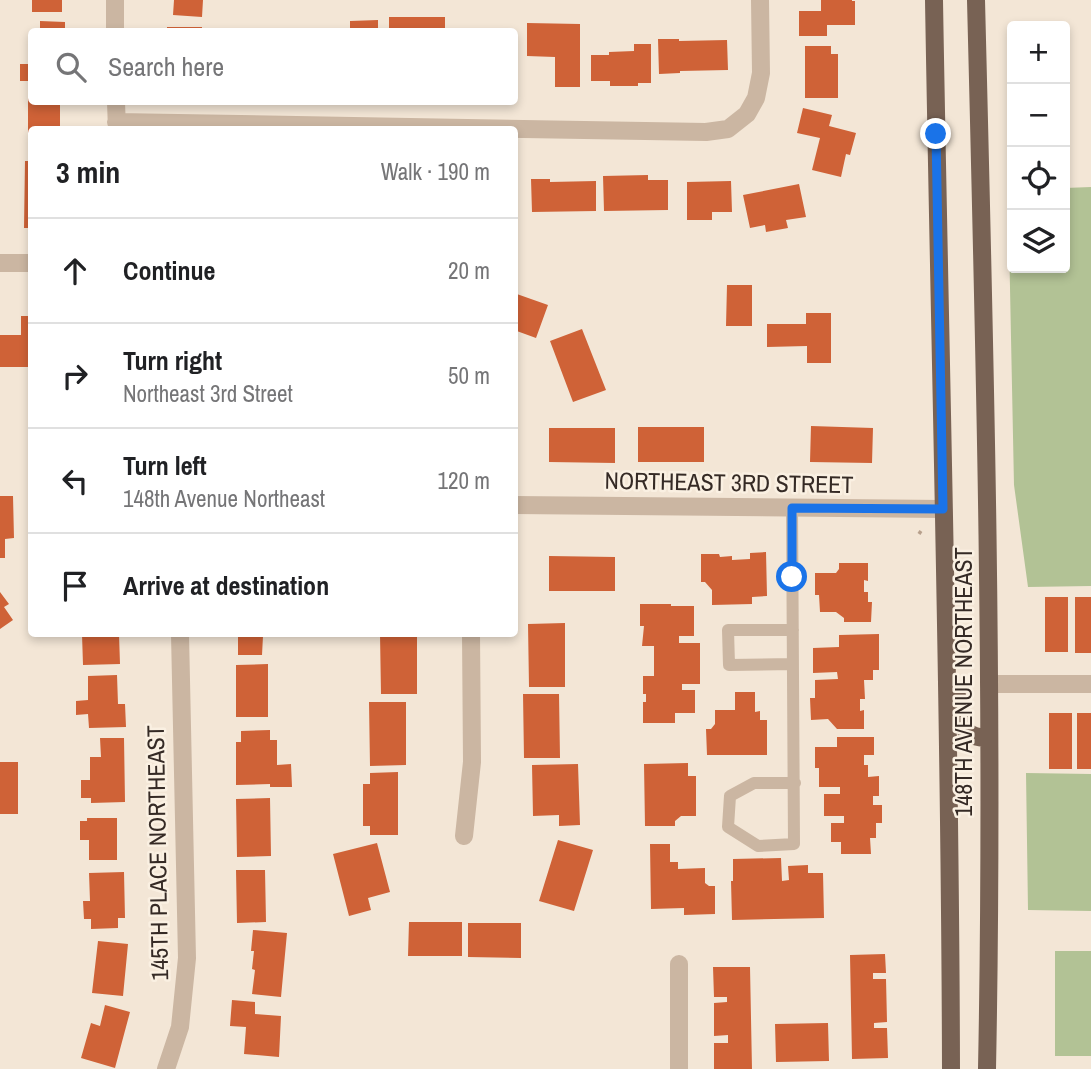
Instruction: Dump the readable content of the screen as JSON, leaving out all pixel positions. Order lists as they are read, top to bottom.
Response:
{
  "streets": {
    "main road": ["148TH AVENUE NORTHEAST"],
    "street": ["NORTHEAST 3RD STREET", "145TH PLACE NORTHEAST"]
  },
  "crossings": [
    ["NORTHEAST 3RD STREET", "148TH AVENUE NORTHEAST"]
  ],
  "page": {
    "map_buttons": ["+", "−"],
    "search": "Search here",
    "heading": ["3 min", "Walk · 190 m"],
    "list": [
      ["Continue", "20 m"],
      ["Turn right", "Northeast 3rd Street", "50 m"],
      ["Turn left", "148th Avenue Northeast", "120 m"],
      "Arrive at destination"
    ]
  }
}
